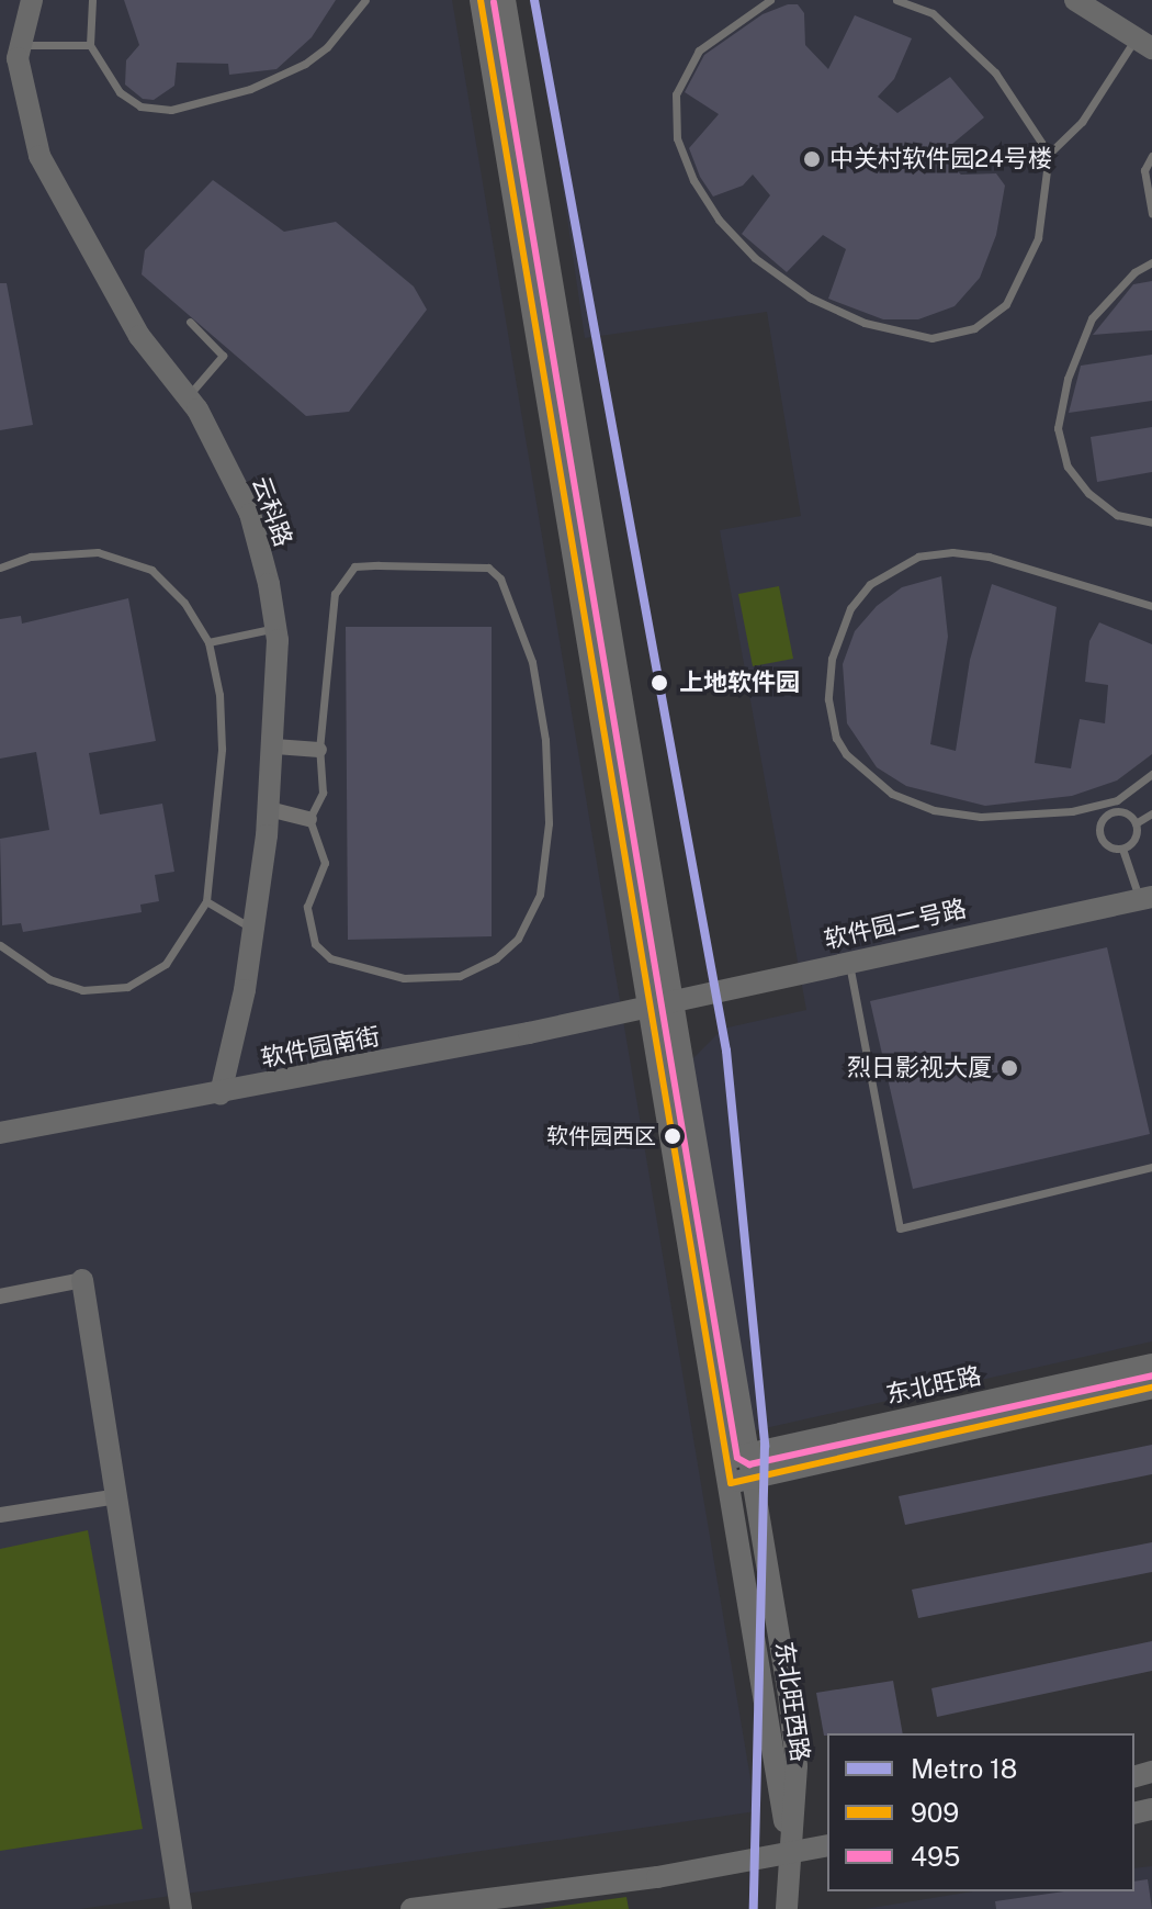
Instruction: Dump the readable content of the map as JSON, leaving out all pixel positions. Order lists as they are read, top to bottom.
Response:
{
  "streets": {
    "street": [
      "云科路",
      "软件园二号路",
      "软件园南街",
      "东北旺路",
      "东北旺西路"
    ]
  },
  "crossings": [
    ["云科路", "软件园南街"],
    ["软件园二号路", "软件园南街"],
    ["软件园二号路", "东北旺西路"],
    ["软件园南街", "东北旺西路"],
    ["东北旺路", "东北旺西路"]
  ],
  "places": [
    "中关村软件园24号楼",
    "上地软件园",
    "烈日影视大厦",
    "软件园西区"
  ],
  "lines": ["metro line 18", "transit line 909", "transit line 495"],
  "legend": ["Metro 18", "909", "495"]
}
